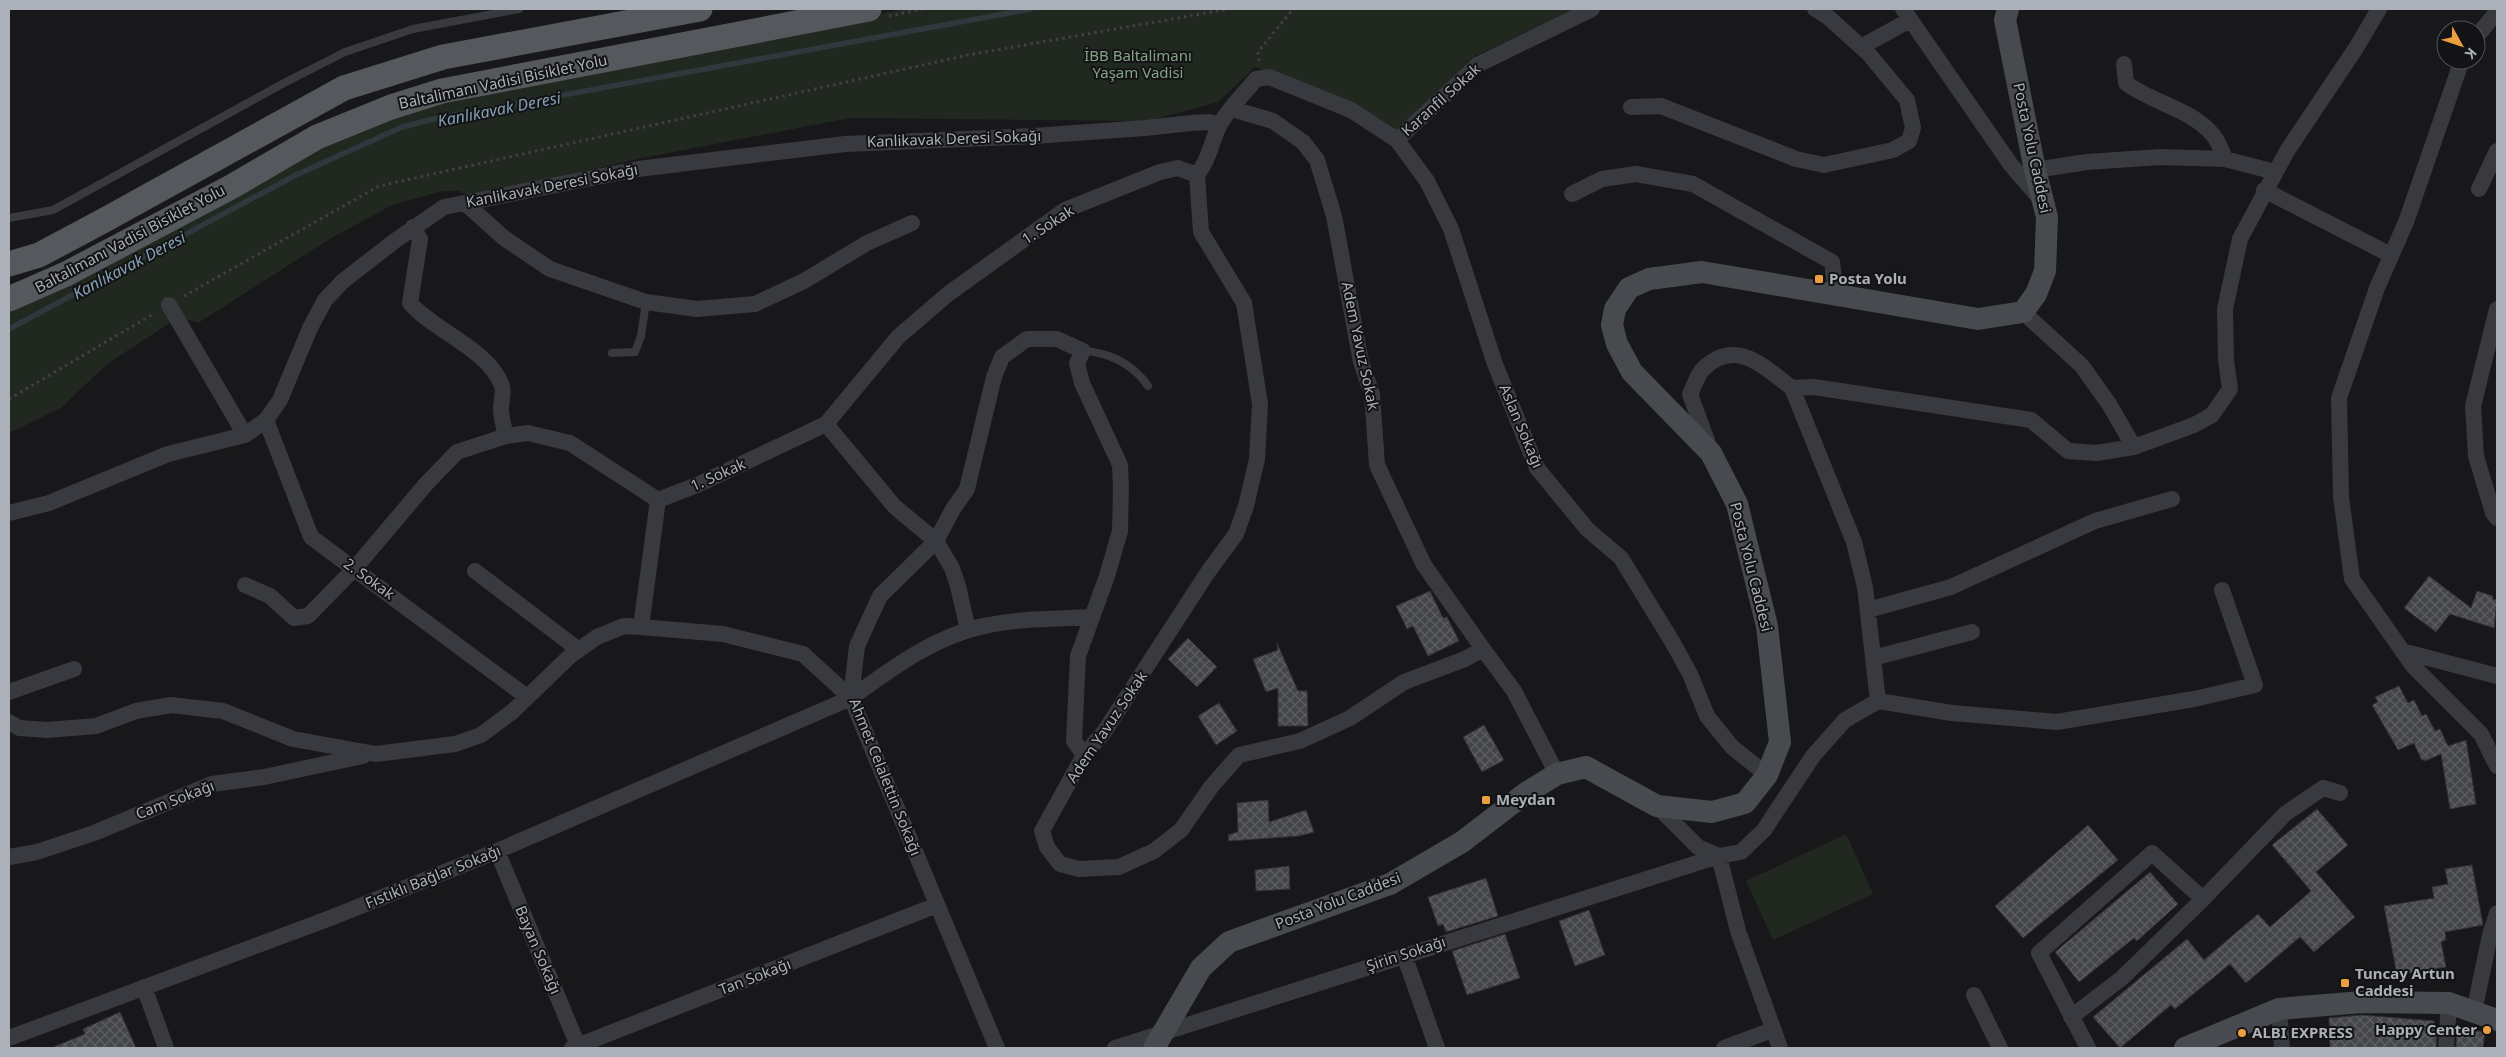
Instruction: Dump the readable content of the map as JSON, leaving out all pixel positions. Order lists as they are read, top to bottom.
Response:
{
  "streets": {
    "street": [
      "Karanfil Sokak",
      "Kanlikavak Deresi Sokağı",
      "Posta Yolu Caddesi",
      "1. Sokak",
      "Adem Yavuz Sokak",
      "Aslan Sokağı",
      "2. Sokak",
      "Ahmet Celalettin Sokağı",
      "Cam Sokağı",
      "Fıstıklı Bağlar Sokağı",
      "Bayan Sokağı",
      "Şirin Sokağı",
      "Tan Sokağı"
    ]
  },
  "crossings": [
    ["Karanfil Sokak", "Aslan Sokağı"],
    ["Kanlikavak Deresi Sokağı", "2. Sokak"],
    ["Posta Yolu Caddesi", "Aslan Sokağı"],
    ["Posta Yolu Caddesi", "Şirin Sokağı"],
    ["1. Sokak", "Adem Yavuz Sokak"],
    ["Ahmet Celalettin Sokağı", "Fıstıklı Bağlar Sokağı"],
    ["Ahmet Celalettin Sokağı", "Tan Sokağı"],
    ["Fıstıklı Bağlar Sokağı", "Bayan Sokağı"],
    ["Bayan Sokağı", "Tan Sokağı"]
  ],
  "water": ["Kanlıkavak Deresi"],
  "parks": ["İBB Baltalimanı Yaşam Vadisi"],
  "places": {
    "transit": ["Posta Yolu", "Meydan", "Tuncay Artun Caddesi"],
    "other": ["Happy Center", "ALBI EXPRESS"]
  },
  "north": "bottom right"
}
